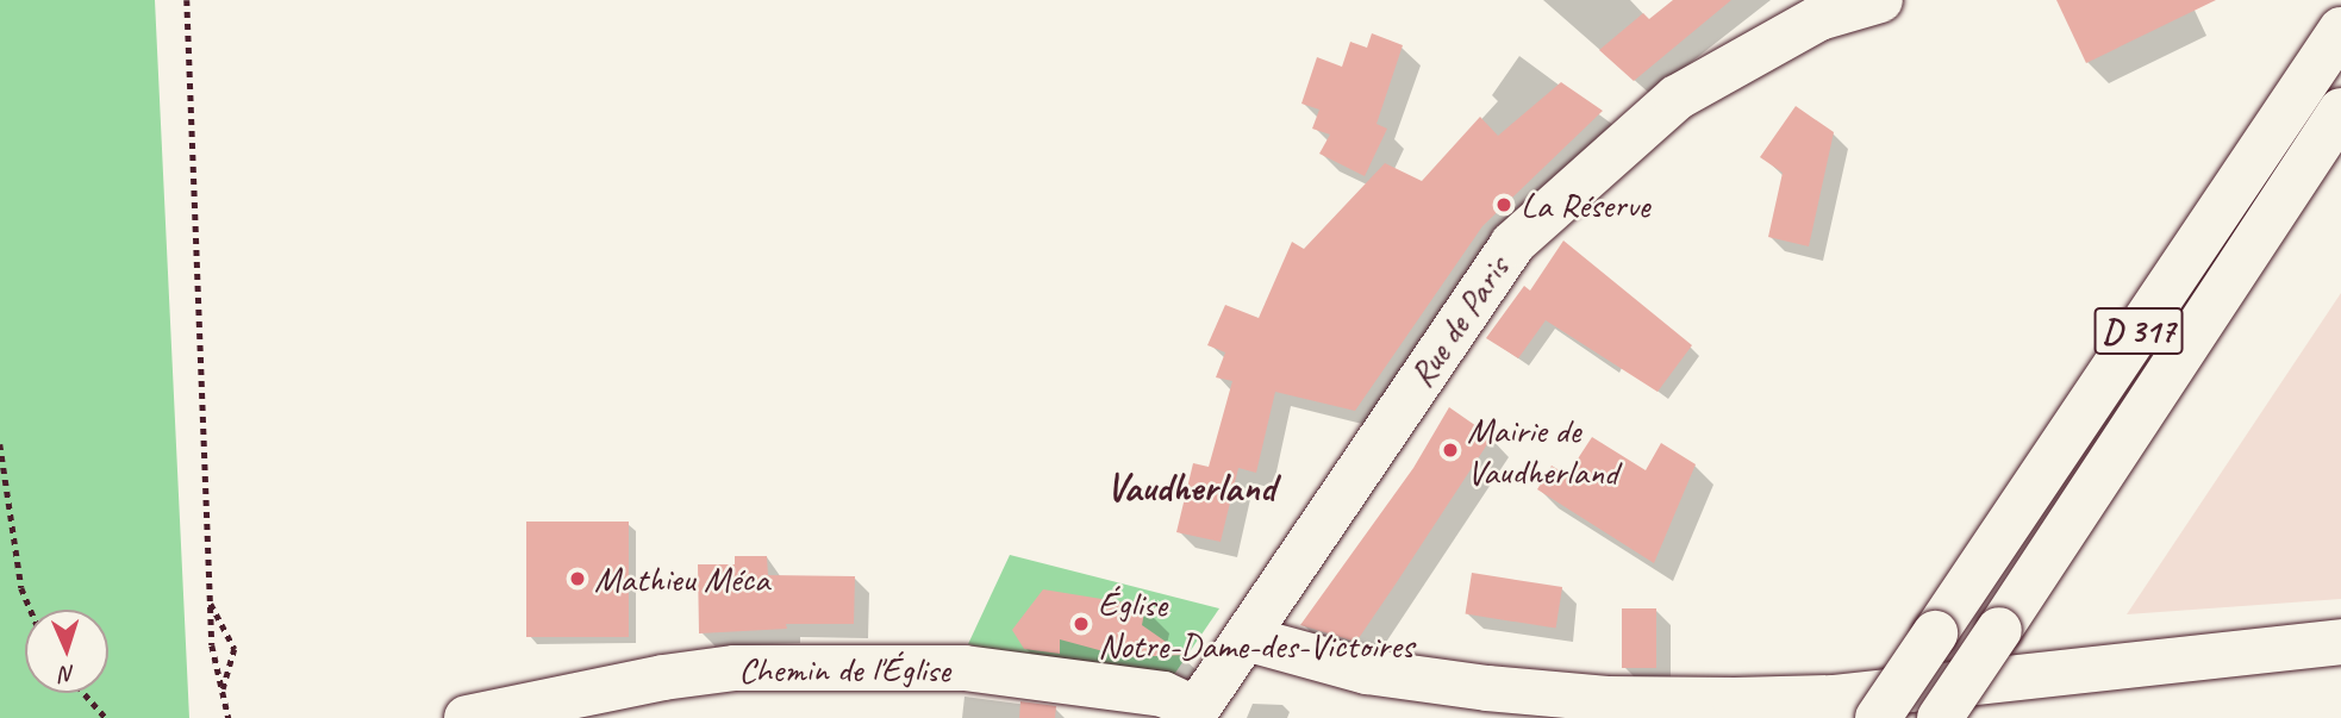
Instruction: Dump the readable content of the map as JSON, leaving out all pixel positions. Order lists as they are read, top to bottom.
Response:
{
  "streets": {
    "street": ["Rue de Paris", "D 317", "Chemin de l'Église"]
  },
  "crossings": [
    ["Rue de Paris", "Chemin de l'Église"]
  ],
  "districts": ["Vaudherland"],
  "places": [
    "La Réserve",
    "Mairie de Vaudherland",
    "Mathieu Méca",
    "Église Notre-Dame-des-Victoires"
  ],
  "north": "bottom"
}
